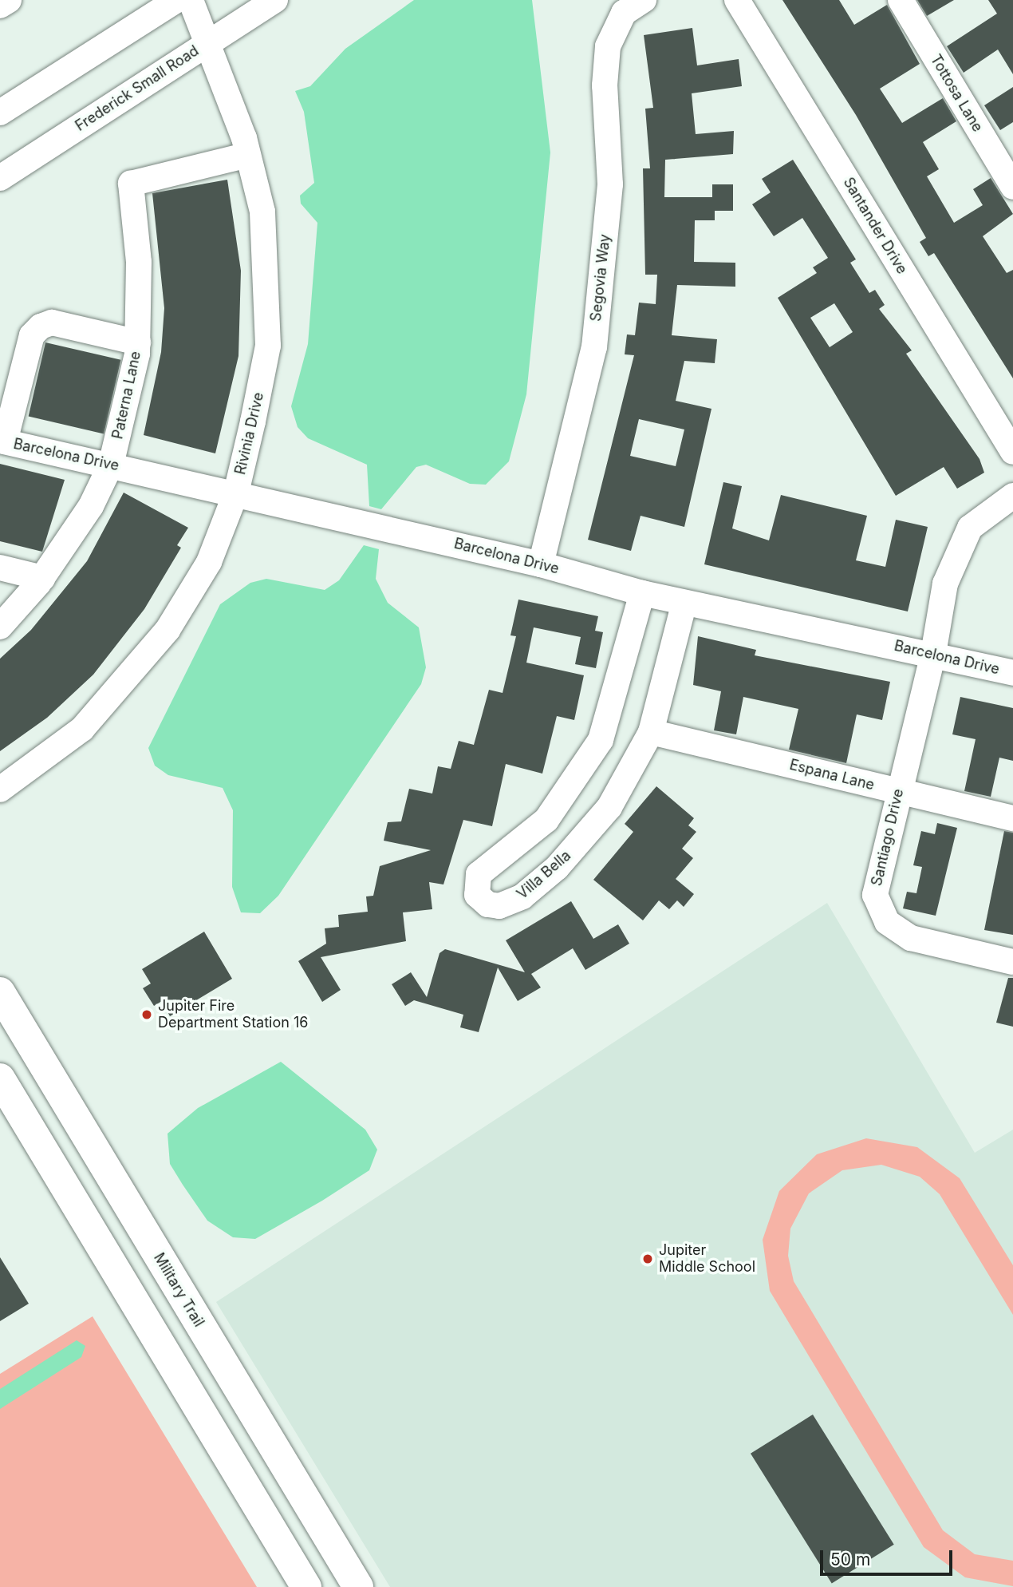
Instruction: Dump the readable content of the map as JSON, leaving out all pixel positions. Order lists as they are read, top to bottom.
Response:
{
  "streets": {
    "main road": ["Military Trail"],
    "street": [
      "Frederick Small Road",
      "Tottosa Lane",
      "Santander Drive",
      "Segovia Way",
      "Paterna Lane",
      "Rivinia Drive",
      "Barcelona Drive",
      "Espana Lane",
      "Santiago Drive",
      "Villa Bella"
    ]
  },
  "crossings": [
    ["Frederick Small Road", "Rivinia Drive"],
    ["Segovia Way", "Barcelona Drive"],
    ["Paterna Lane", "Rivinia Drive"],
    ["Paterna Lane", "Barcelona Drive"],
    ["Rivinia Drive", "Barcelona Drive"],
    ["Barcelona Drive", "Santiago Drive"],
    ["Barcelona Drive", "Villa Bella"],
    ["Espana Lane", "Santiago Drive"],
    ["Espana Lane", "Villa Bella"]
  ],
  "places": ["Jupiter Fire Department Station 16", "Jupiter Middle School"],
  "scale_bar": "50 m"
}
